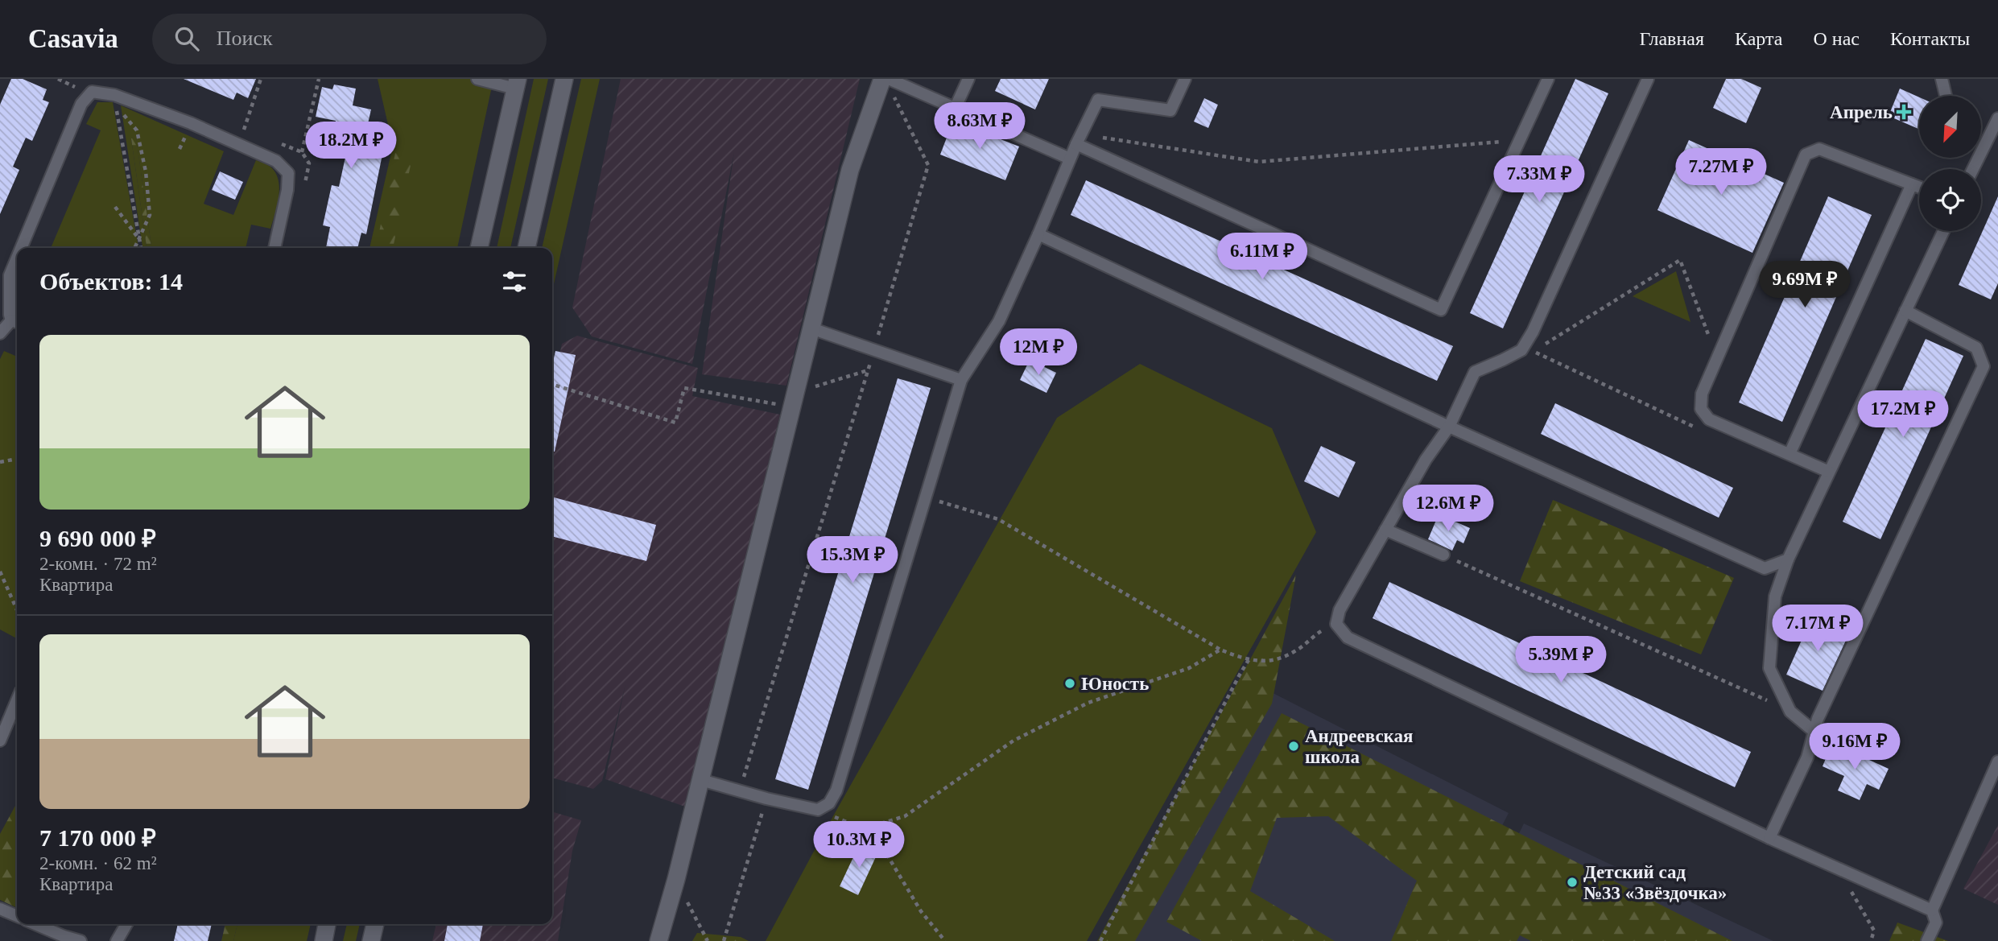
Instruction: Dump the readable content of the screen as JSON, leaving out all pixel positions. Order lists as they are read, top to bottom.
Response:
{
  "places": {
    "health": ["Апрель"],
    "other": ["Юность", "Андреевская школа", "Детский сад №33 «Звёздочка»"]
  },
  "north": "bottom left",
  "page": {
    "header": "Casavia",
    "search": "Поиск",
    "nav": [
      "Главная",
      "Карта",
      "О нас",
      "Контакты"
    ],
    "price": [
      "8.63M ₽",
      "18.2M ₽",
      "7.27M ₽",
      "7.33M ₽",
      "6.11M ₽",
      "9.69M ₽",
      "12M ₽",
      "17.2M ₽",
      "12.6M ₽",
      "15.3M ₽",
      "7.17M ₽",
      "5.39M ₽",
      "9.16M ₽",
      "10.3M ₽"
    ],
    "heading": "Объектов: 14",
    "list": [
      {
        "name": "9 690 000 ₽",
        "note": "2-комн. · 72 m² · Квартира"
      },
      {
        "name": "7 170 000 ₽",
        "note": "2-комн. · 62 m² · Квартира"
      }
    ]
  }
}
